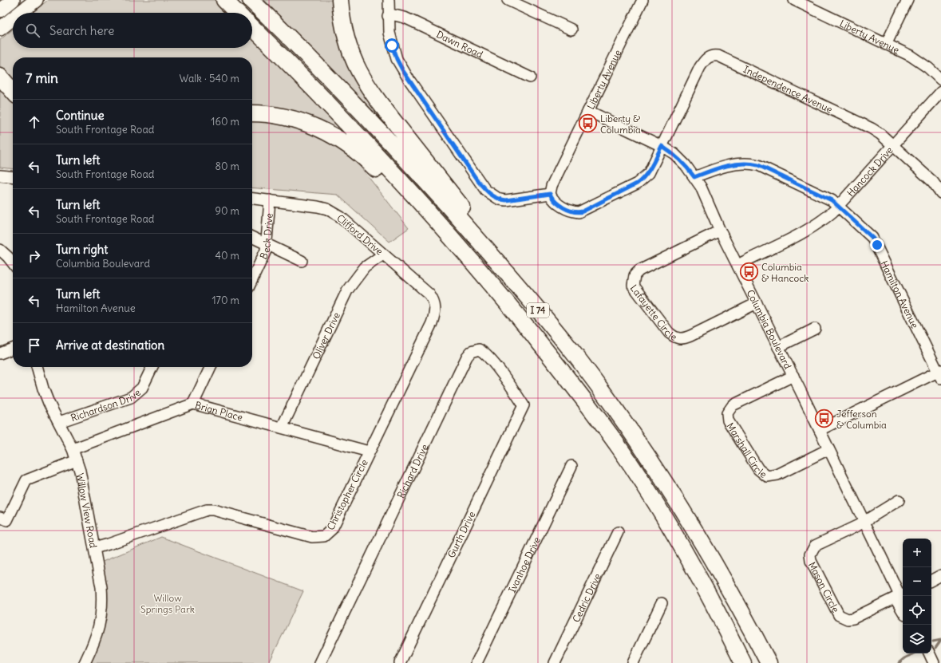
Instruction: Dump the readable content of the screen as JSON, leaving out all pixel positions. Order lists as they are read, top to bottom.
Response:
{
  "streets": {
    "highway": ["I 74"],
    "street": [
      "Liberty Avenue",
      "Dawn Road",
      "Independence Avenue",
      "Hancock Drive",
      "Clifford Drive",
      "Beck Drive",
      "Hamilton Avenue",
      "Lafayette Circle",
      "Columbia Boulevard",
      "Oliver Drive",
      "Richardson Drive",
      "Brian Place",
      "Marshall Circle",
      "Richard Drive",
      "Christopher Circle",
      "Willow View Road",
      "Gurth Drive",
      "Ivanhoe Drive",
      "Mason Circle",
      "Cedric Drive"
    ]
  },
  "crossings": [
    ["Liberty Avenue", "Columbia Boulevard"],
    ["Independence Avenue", "Hancock Drive"],
    ["Independence Avenue", "Columbia Boulevard"],
    ["Hancock Drive", "Hamilton Avenue"],
    ["Hancock Drive", "Columbia Boulevard"],
    ["Clifford Drive", "Beck Drive"],
    ["Clifford Drive", "Oliver Drive"],
    ["Clifford Drive", "Christopher Circle"],
    ["Hamilton Avenue", "Columbia Boulevard"],
    ["Lafayette Circle", "Columbia Boulevard"],
    ["Columbia Boulevard", "Marshall Circle"],
    ["Columbia Boulevard", "Mason Circle"],
    ["Oliver Drive", "Brian Place"],
    ["Richardson Drive", "Willow View Road"],
    ["Brian Place", "Christopher Circle"],
    ["Brian Place", "Willow View Road"],
    ["Richard Drive", "Gurth Drive"],
    ["Christopher Circle", "Willow View Road"]
  ],
  "parks": ["Willow Springs Park"],
  "places": {
    "bus stop": ["Liberty & Columbia", "Columbia & Hancock", "Jefferson & Columbia"]
  },
  "page": {
    "search": "Search here",
    "heading": ["7 min", "Walk · 540 m"],
    "list": [
      ["Continue", "South Frontage Road", "160 m"],
      ["Turn left", "South Frontage Road", "80 m"],
      ["Turn left", "South Frontage Road", "90 m"],
      ["Turn right", "Columbia Boulevard", "40 m"],
      ["Turn left", "Hamilton Avenue", "170 m"],
      "Arrive at destination"
    ],
    "map_buttons": ["+", "−"]
  }
}
